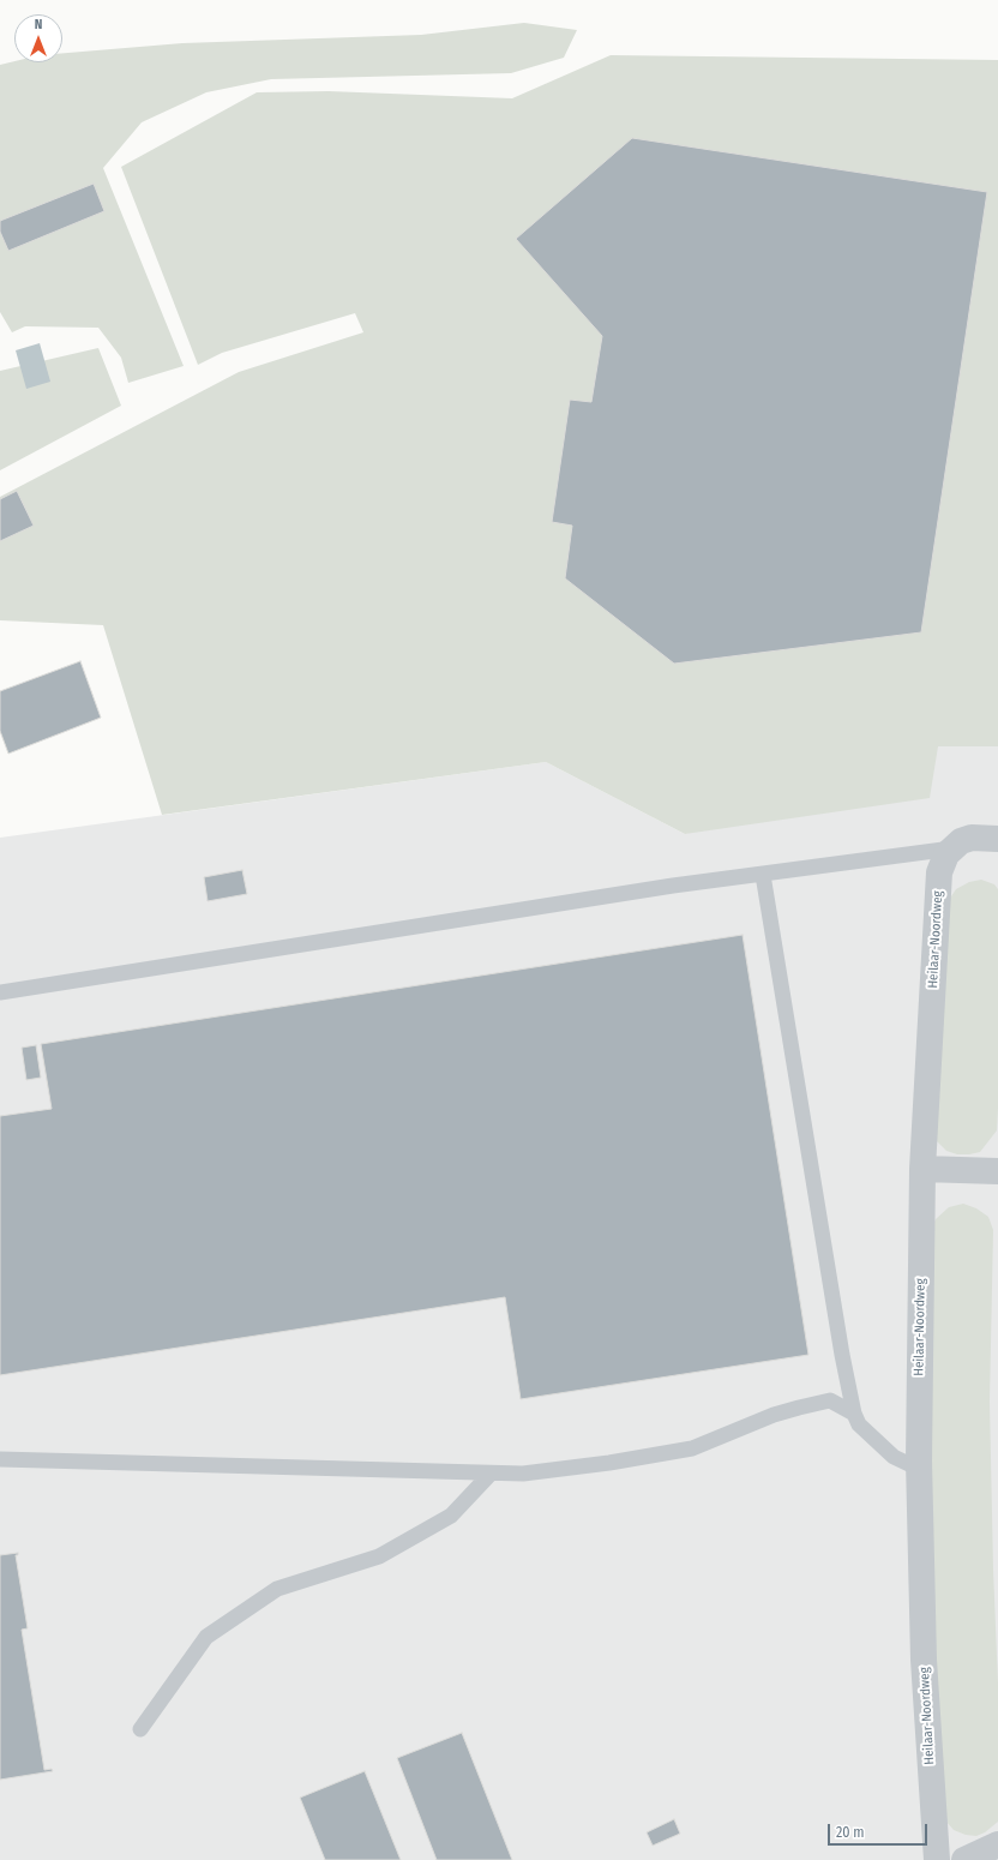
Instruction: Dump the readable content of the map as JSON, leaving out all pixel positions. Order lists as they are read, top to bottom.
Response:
{
  "streets": {
    "street": ["Heilaar-Noordweg"]
  },
  "scale_bar": "20 m",
  "north": "top"
}
